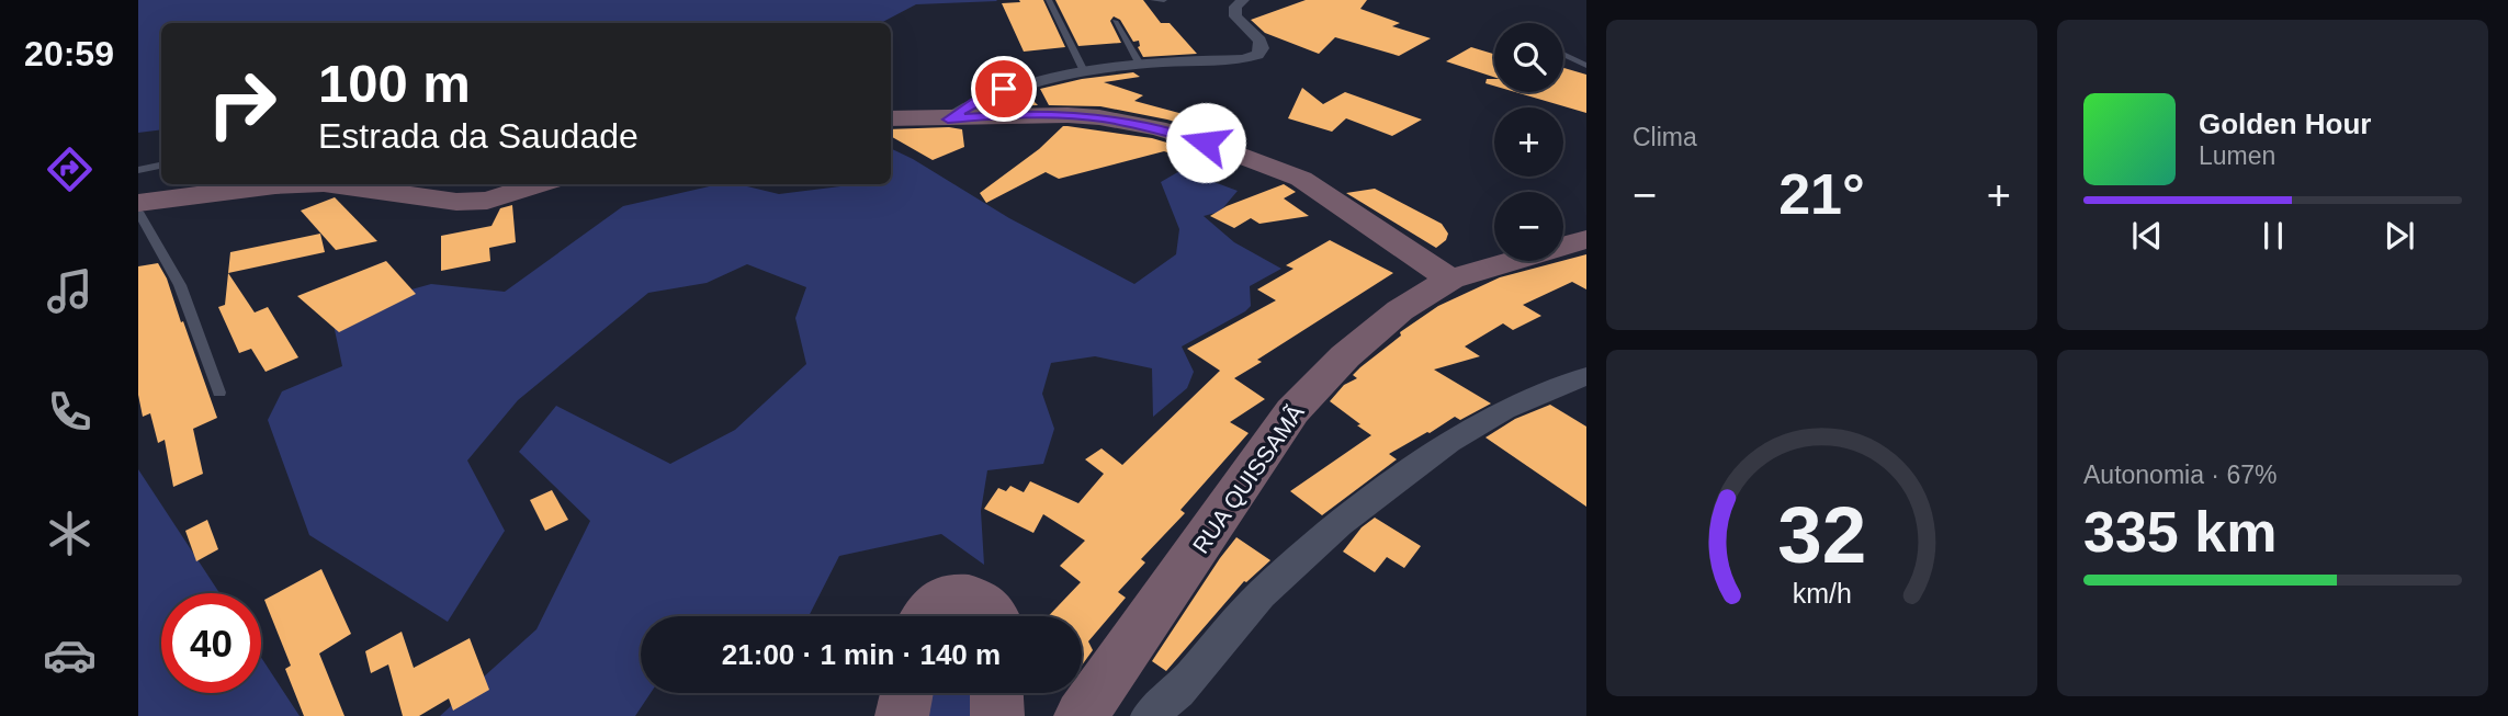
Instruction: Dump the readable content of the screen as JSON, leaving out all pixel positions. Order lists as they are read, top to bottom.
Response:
{
  "streets": {
    "street": ["RUA QUISSAMÃ"]
  },
  "page": {
    "tabs": "20:59",
    "tile": [
      "Clima",
      ["Autonomia · 67%", "335 km"]
    ],
    "map_buttons": ["+", "−"],
    "turn": ["100 m", "Estrada da Saudade"],
    "song": ["Golden Hour", "Lumen"],
    "heat": ["−", "21°", "+"],
    "limit": "40",
    "trip": "21:00 · 1 min · 140 m",
    "gauge": ["32", "km/h"]
  }
}
